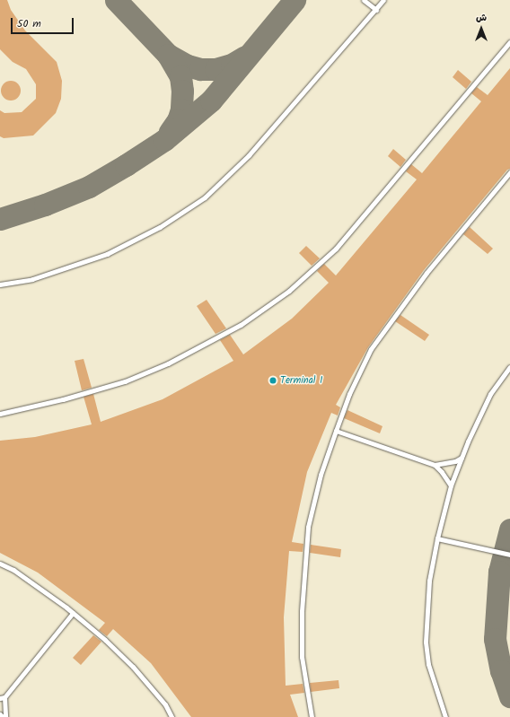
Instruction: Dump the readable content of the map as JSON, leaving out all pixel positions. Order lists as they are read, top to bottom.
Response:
{
  "places": ["Terminal 1"],
  "scale_bar": "50 m",
  "north": "top"
}
